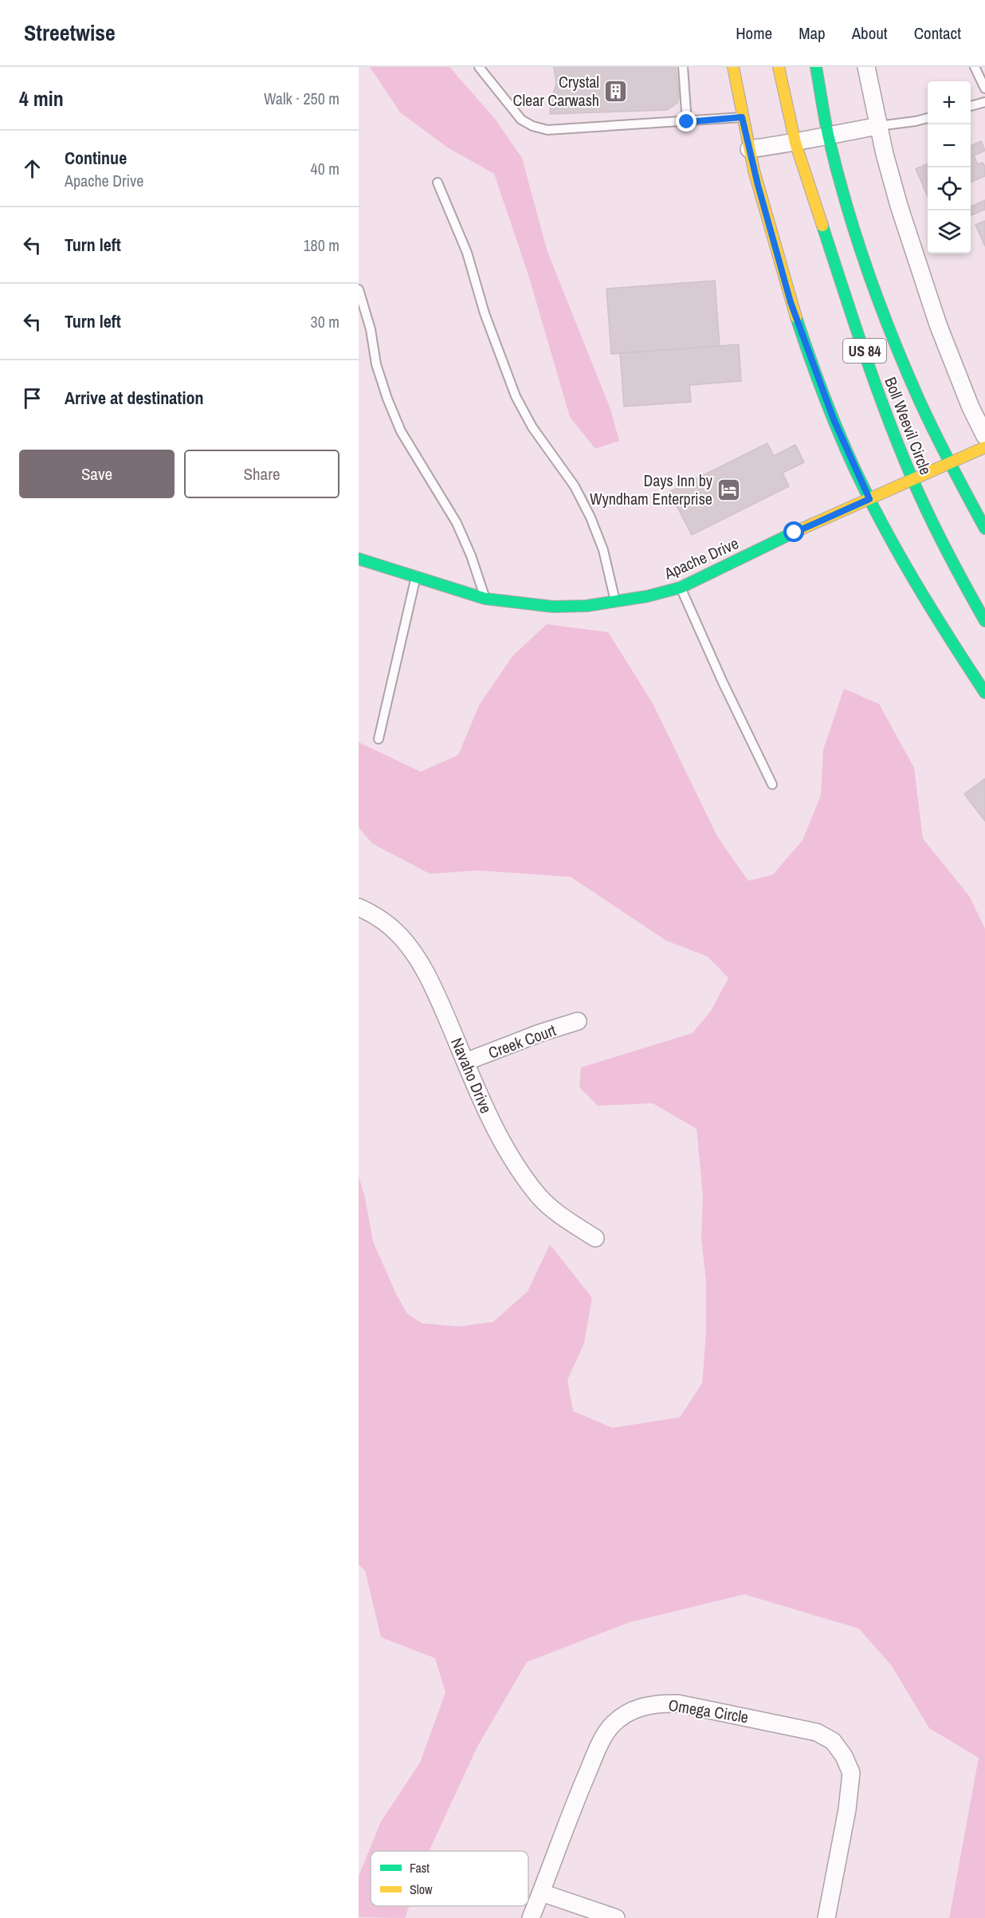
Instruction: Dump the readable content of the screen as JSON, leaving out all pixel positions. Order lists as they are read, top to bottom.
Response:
{
  "streets": {
    "main road": ["US 84", "Boll Weevil Circle", "Apache Drive"],
    "street": ["Creek Court", "Navaho Drive", "Omega Circle"]
  },
  "crossings": [
    ["Boll Weevil Circle", "Apache Drive"],
    ["Creek Court", "Navaho Drive"]
  ],
  "places": {
    "building": ["Crystal Clear Carwash"],
    "hotel": ["Days Inn by Wyndham Enterprise"]
  },
  "legend": ["Fast", "Slow"],
  "page": {
    "header": "Streetwise",
    "nav": [
      "Home",
      "Map",
      "About",
      "Contact"
    ],
    "heading": ["4 min", "Walk · 250 m"],
    "map_buttons": ["+", "−"],
    "list": [
      ["Continue", "Apache Drive", "40 m"],
      ["Turn left", "180 m"],
      ["Turn left", "30 m"],
      "Arrive at destination"
    ],
    "buttons": ["Save", "Share"]
  }
}
